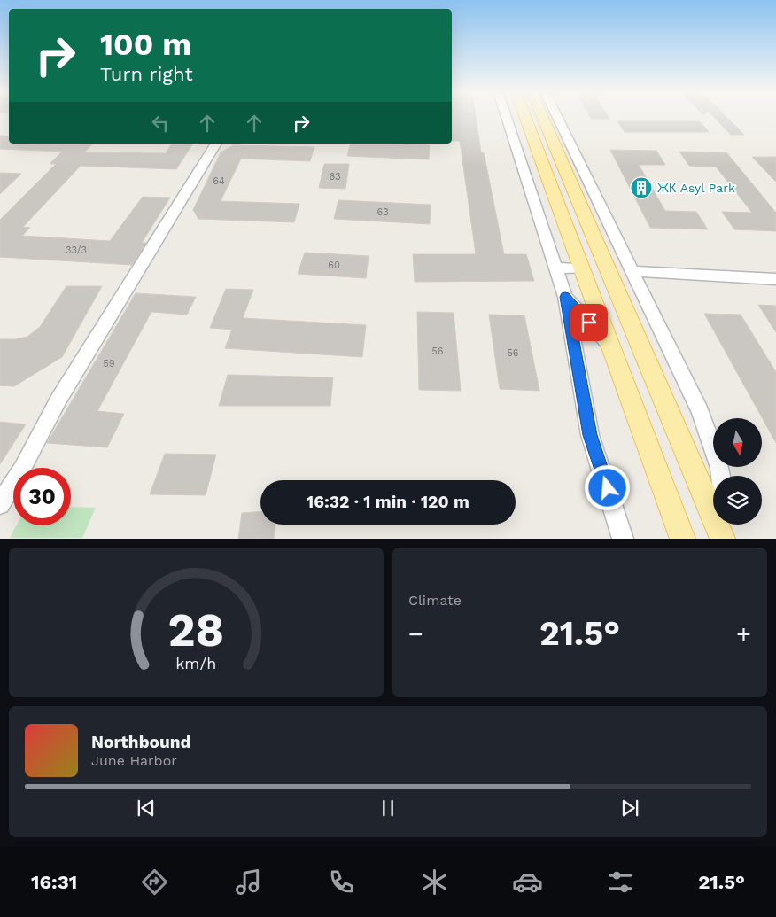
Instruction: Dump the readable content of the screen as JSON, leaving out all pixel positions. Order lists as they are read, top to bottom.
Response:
{
  "places": {
    "building": ["ЖК Asyl Park"]
  },
  "house_numbers": [
    "63",
    "64",
    "63",
    "33/3",
    "60",
    "56",
    "56",
    "59"
  ],
  "north": "bottom",
  "page": {
    "turn": ["100 m", "Turn right"],
    "limit": "30",
    "trip": "16:32 · 1 min · 120 m",
    "tile": "Climate",
    "heat": ["−", "21.5°", "+"],
    "song": ["Northbound", "June Harbor"],
    "tabs": ["16:31", "21.5°"],
    "gauge": ["28", "km/h"]
  }
}
